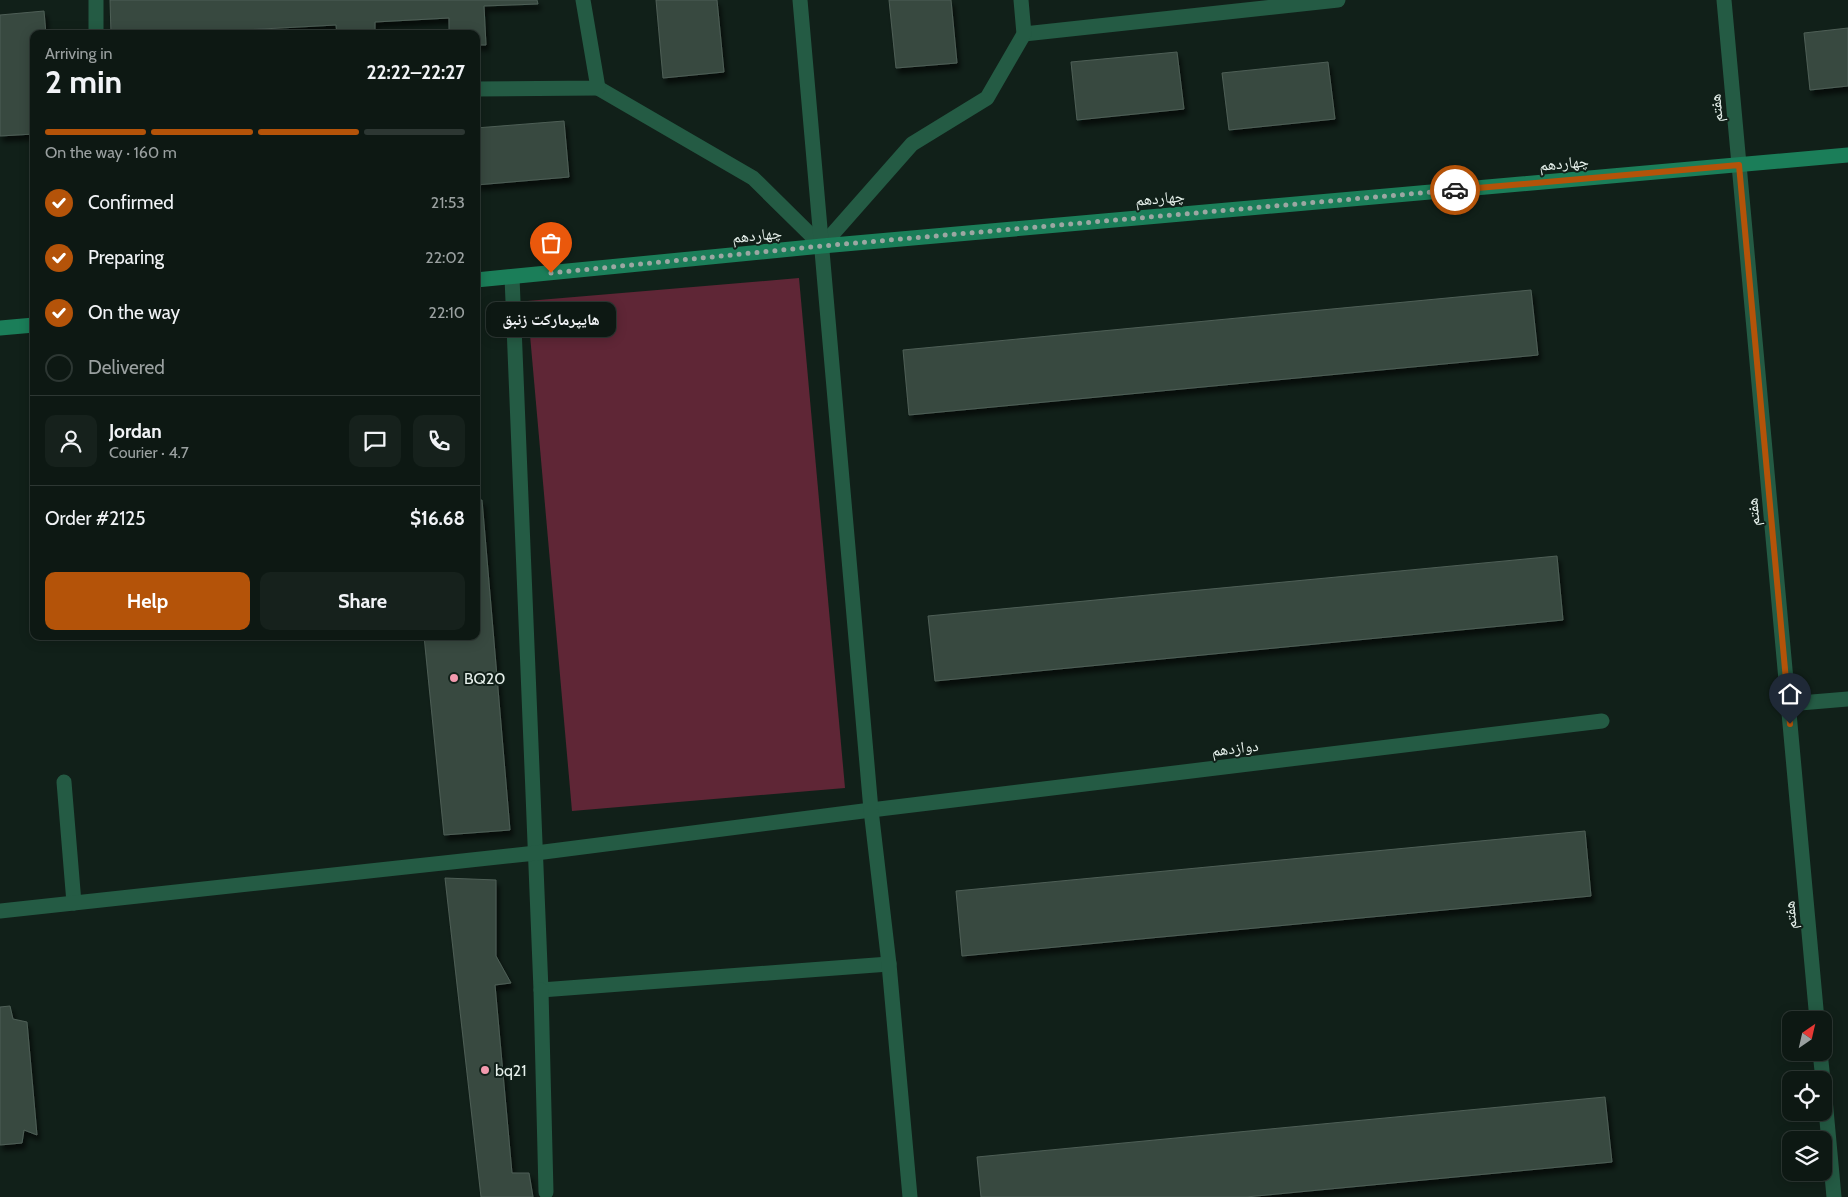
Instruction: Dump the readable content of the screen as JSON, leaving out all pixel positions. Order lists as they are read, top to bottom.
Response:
{
  "streets": {
    "main road": ["چهاردهم"],
    "street": ["هفتم", "دوازدهم"]
  },
  "crossings": [
    ["هفتم", "چهاردهم"]
  ],
  "places": ["هایپرمارکت زنبق", "BQ20", "bq21"],
  "north": "top right",
  "page": {
    "heading": ["2 min", "Arriving in", "22:22–22:27"],
    "panel": [
      "Jordan",
      "Courier · 4.7",
      "Order #2125",
      "$16.68"
    ],
    "bar": "On the way · 160 m",
    "list": [
      ["Confirmed", "21:53"],
      ["Preparing", "22:02"],
      ["On the way", "22:10"],
      "Delivered"
    ],
    "bubble": "هایپرمارکت زنبق",
    "buttons": ["Help", "Share"]
  }
}
